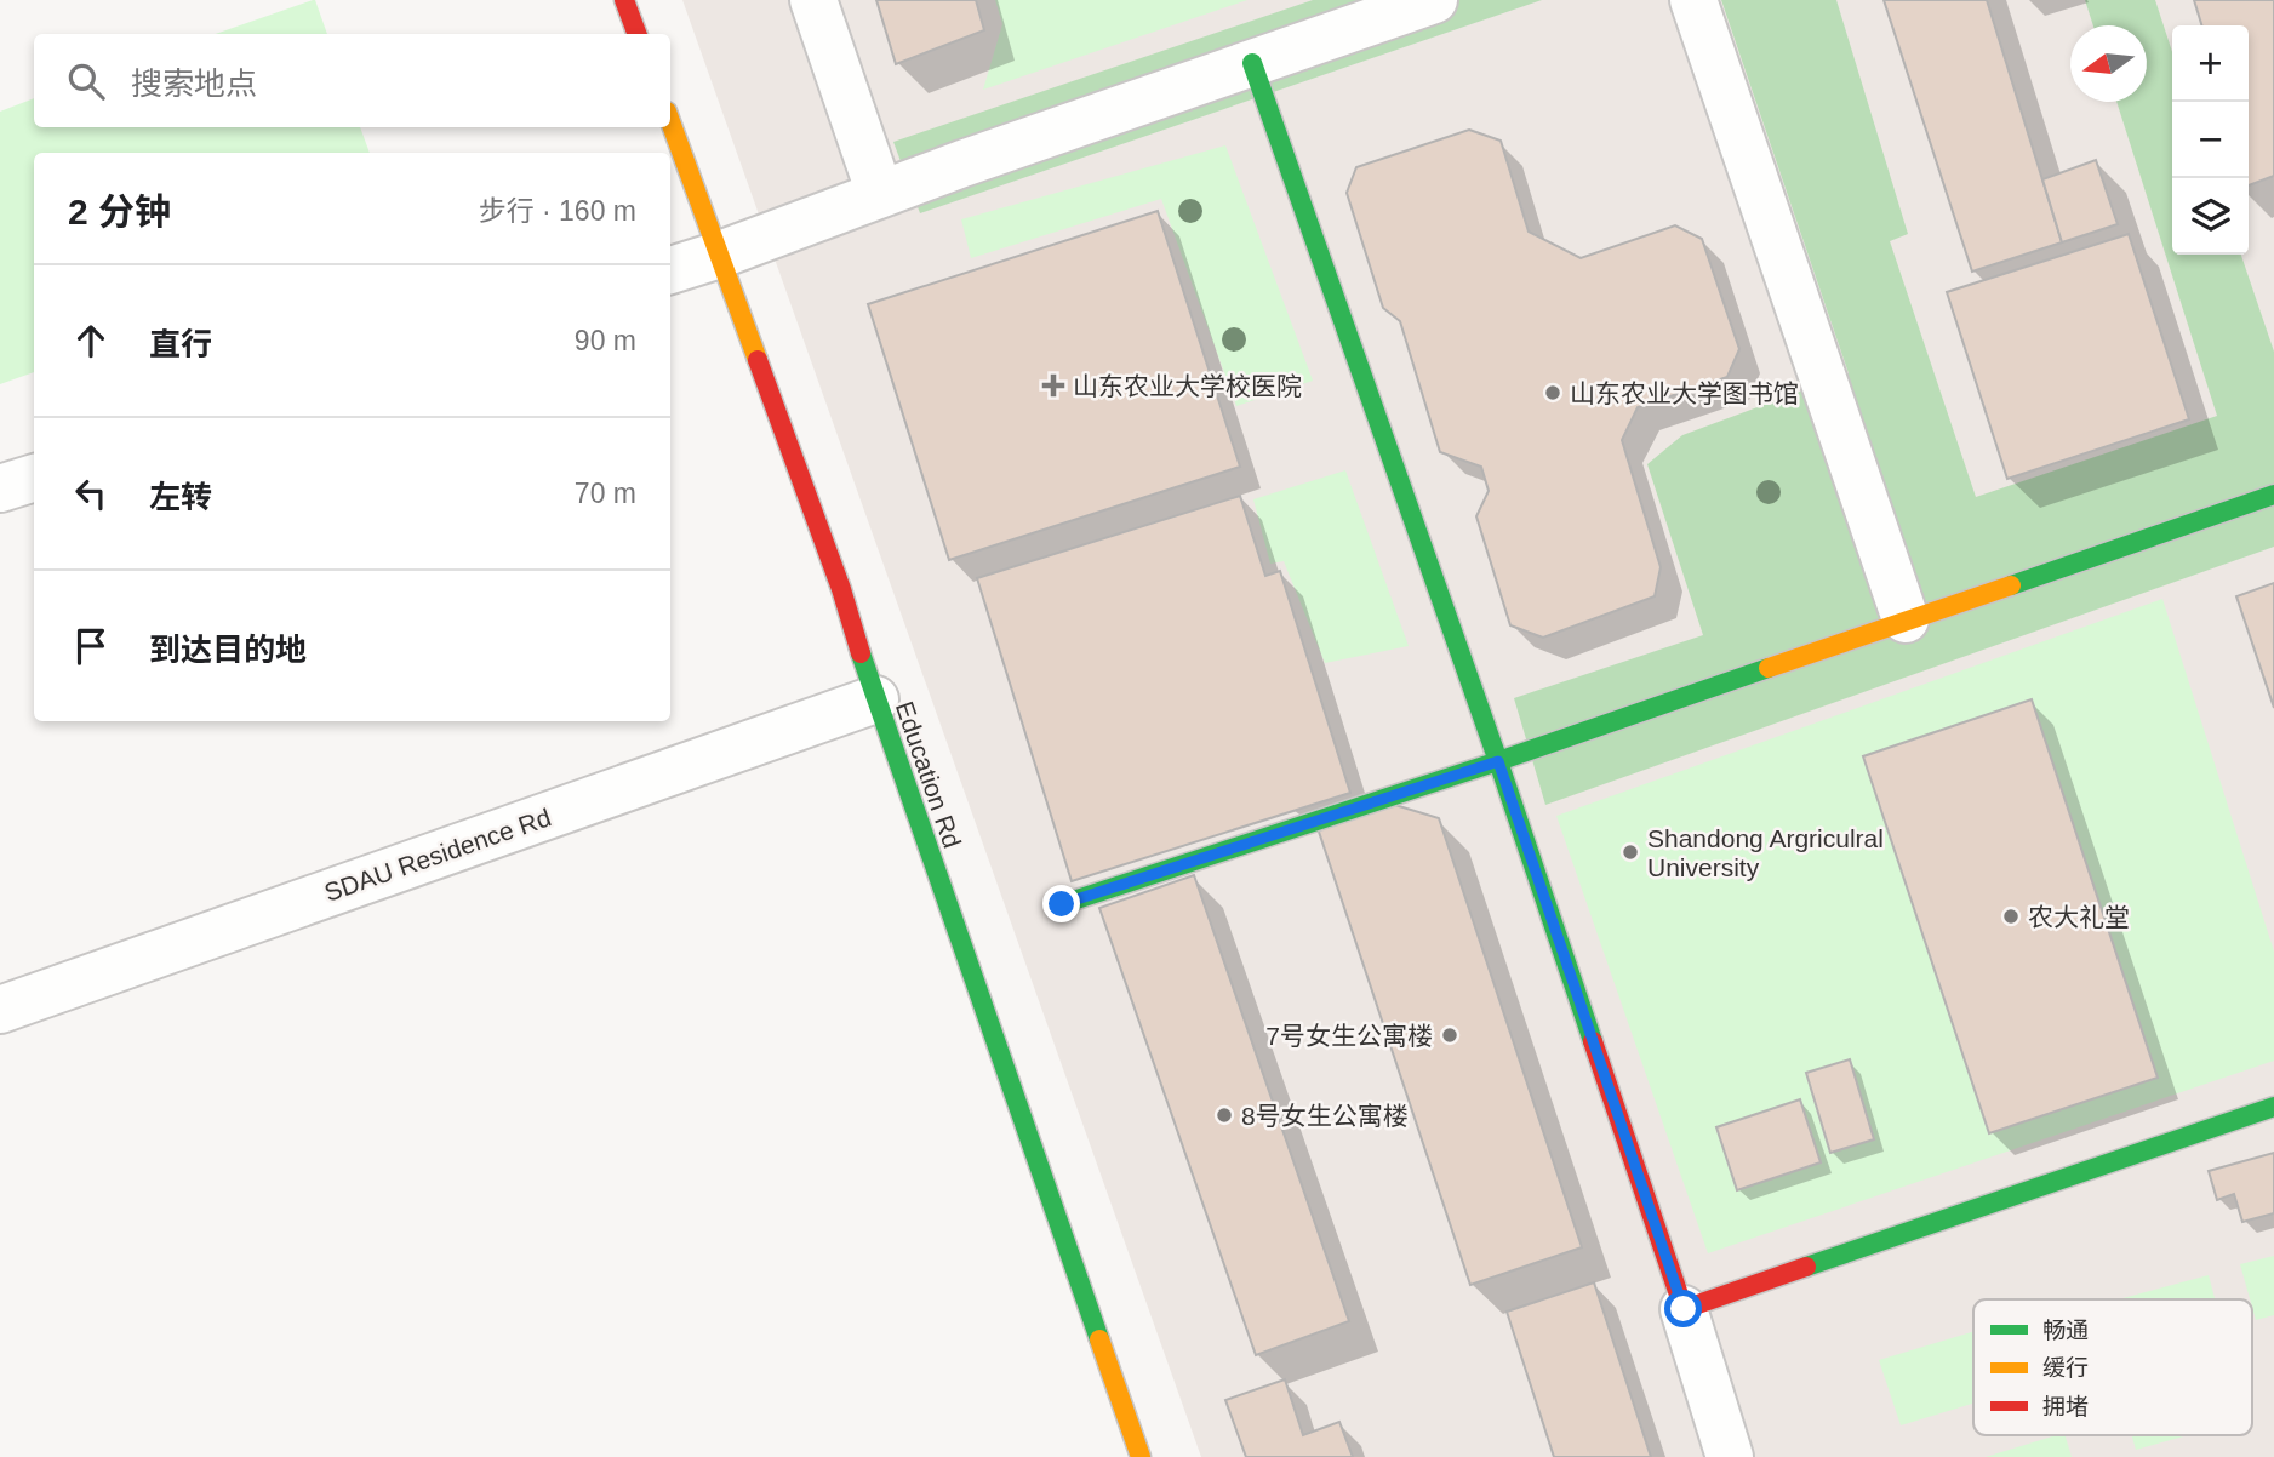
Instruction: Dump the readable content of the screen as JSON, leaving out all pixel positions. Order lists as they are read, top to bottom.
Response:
{
  "streets": {
    "street": ["Education Rd", "SDAU Residence Rd"]
  },
  "crossings": [
    ["Education Rd", "SDAU Residence Rd"]
  ],
  "places": {
    "health": ["山东农业大学校医院"],
    "other": [
      "山东农业大学图书馆",
      "Shandong Argriculral University",
      "农大礼堂",
      "7号女生公寓楼",
      "8号女生公寓楼"
    ]
  },
  "legend": ["畅通", "缓行", "拥堵"],
  "north": "left",
  "page": {
    "map_buttons": ["+", "−"],
    "search": "搜索地点",
    "heading": ["2 分钟", "步行 · 160 m"],
    "list": [
      ["直行", "90 m"],
      ["左转", "70 m"],
      "到达目的地"
    ]
  }
}
